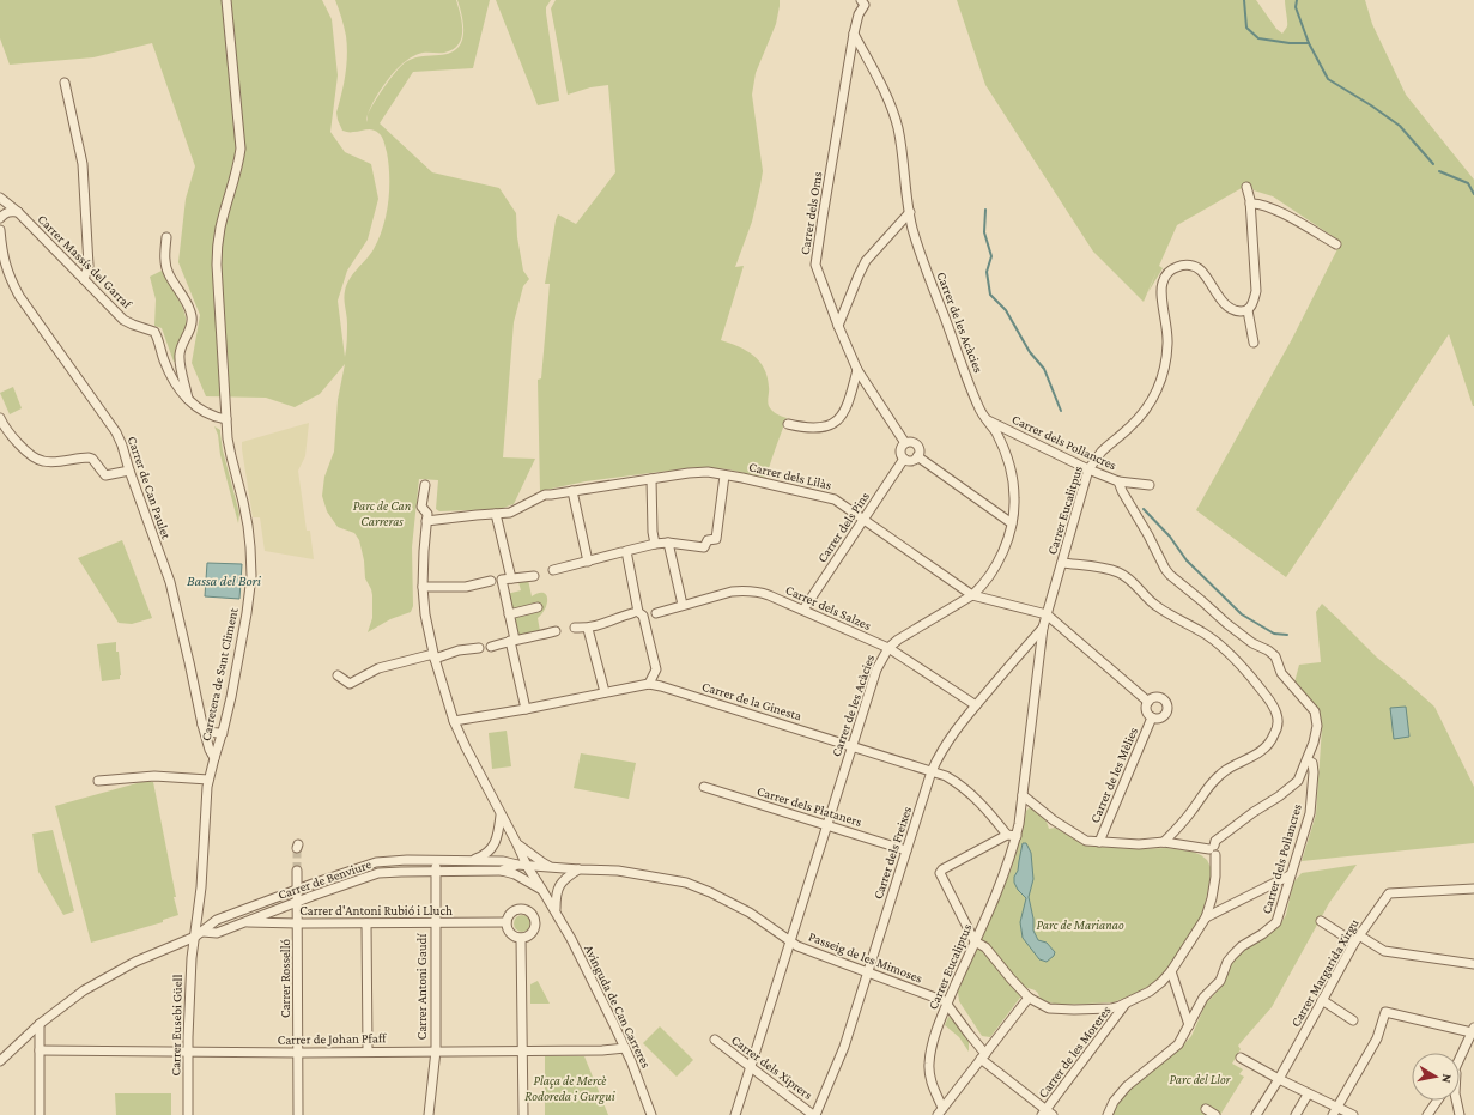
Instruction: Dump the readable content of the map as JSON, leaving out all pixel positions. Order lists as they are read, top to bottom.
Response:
{
  "streets": {
    "street": [
      "Carrer dels Oms",
      "Carrer Massís del Garraf",
      "Carrer de les Acàcies",
      "Carrer dels Pollancres",
      "Carrer dels Lilàs",
      "Carrer de Can Paulet",
      "Carrer Eucalitpus",
      "Carrer dels Pins",
      "Carrer dels Salzes",
      "Carretera de Sant Climent",
      "Carrer de la Ginesta",
      "Carrer de les Mèlies",
      "Carrer dels Plataners",
      "Carrer dels Freixes",
      "Carrer de Benviure",
      "Carrer d'Antoni Rubió i Lluch",
      "Passeig de les Mimoses",
      "Carrer Eucaliptus",
      "Carrer Margarida Xirgu",
      "Carrer Rosselló",
      "Carrer Antoni Gaudí",
      "Avinguda de Can Carreres",
      "Carrer Eusebi Güell",
      "Carrer de Johan Pfaff",
      "Carrer de les Moreres",
      "Carrer dels Xiprers"
    ]
  },
  "crossings": [
    ["Carrer dels Oms", "Carrer de les Acàcies"],
    ["Carrer dels Oms", "Carrer dels Pins"],
    ["Carrer de les Acàcies", "Carrer dels Pollancres"],
    ["Carrer de les Acàcies", "Carrer dels Lilàs"],
    ["Carrer de les Acàcies", "Carrer dels Salzes"],
    ["Carrer de les Acàcies", "Carrer de la Ginesta"],
    ["Carrer de les Acàcies", "Carrer dels Plataners"],
    ["Carrer de les Acàcies", "Passeig de les Mimoses"],
    ["Carrer de les Acàcies", "Carrer dels Xiprers"],
    ["Carrer dels Pollancres", "Carrer Eucalitpus"],
    ["Carrer dels Lilàs", "Carrer Eucalitpus"],
    ["Carrer dels Lilàs", "Carrer dels Pins"],
    ["Carrer dels Lilàs", "Carrer de les Mèlies"],
    ["Carrer dels Lilàs", "Avinguda de Can Carreres"],
    ["Carrer de Can Paulet", "Carretera de Sant Climent"],
    ["Carrer Eucalitpus", "Carrer dels Freixes"],
    ["Carrer Eucalitpus", "Carrer Eucaliptus"],
    ["Carrer dels Pins", "Carrer dels Salzes"],
    ["Carrer dels Salzes", "Carrer dels Freixes"],
    ["Carretera de Sant Climent", "Carrer de Benviure"],
    ["Carretera de Sant Climent", "Carrer Eusebi Güell"],
    ["Carrer de la Ginesta", "Carrer dels Freixes"],
    ["Carrer de la Ginesta", "Avinguda de Can Carreres"],
    ["Carrer dels Plataners", "Carrer dels Freixes"],
    ["Carrer dels Freixes", "Passeig de les Mimoses"],
    ["Carrer dels Freixes", "Carrer dels Xiprers"],
    ["Carrer de Benviure", "Carrer d'Antoni Rubió i Lluch"],
    ["Carrer de Benviure", "Passeig de les Mimoses"],
    ["Carrer de Benviure", "Carrer Rosselló"],
    ["Carrer de Benviure", "Carrer Antoni Gaudí"],
    ["Carrer de Benviure", "Avinguda de Can Carreres"],
    ["Carrer de Benviure", "Carrer Eusebi Güell"],
    ["Carrer d'Antoni Rubió i Lluch", "Carrer Rosselló"],
    ["Carrer d'Antoni Rubió i Lluch", "Carrer Antoni Gaudí"],
    ["Passeig de les Mimoses", "Carrer Eucaliptus"],
    ["Passeig de les Mimoses", "Avinguda de Can Carreres"],
    ["Passeig de les Mimoses", "Carrer de les Moreres"],
    ["Carrer Rosselló", "Carrer de Johan Pfaff"],
    ["Carrer Antoni Gaudí", "Carrer de Johan Pfaff"],
    ["Avinguda de Can Carreres", "Carrer de Johan Pfaff"],
    ["Carrer Eusebi Güell", "Carrer de Johan Pfaff"]
  ],
  "water": ["Bassa del Bori"],
  "parks": [
    "Parc de Can Carreras",
    "Parc de Marianao",
    "Parc del Llor",
    "Plaça de Mercè Rodoreda i Gurgui"
  ],
  "north": "right"
}
